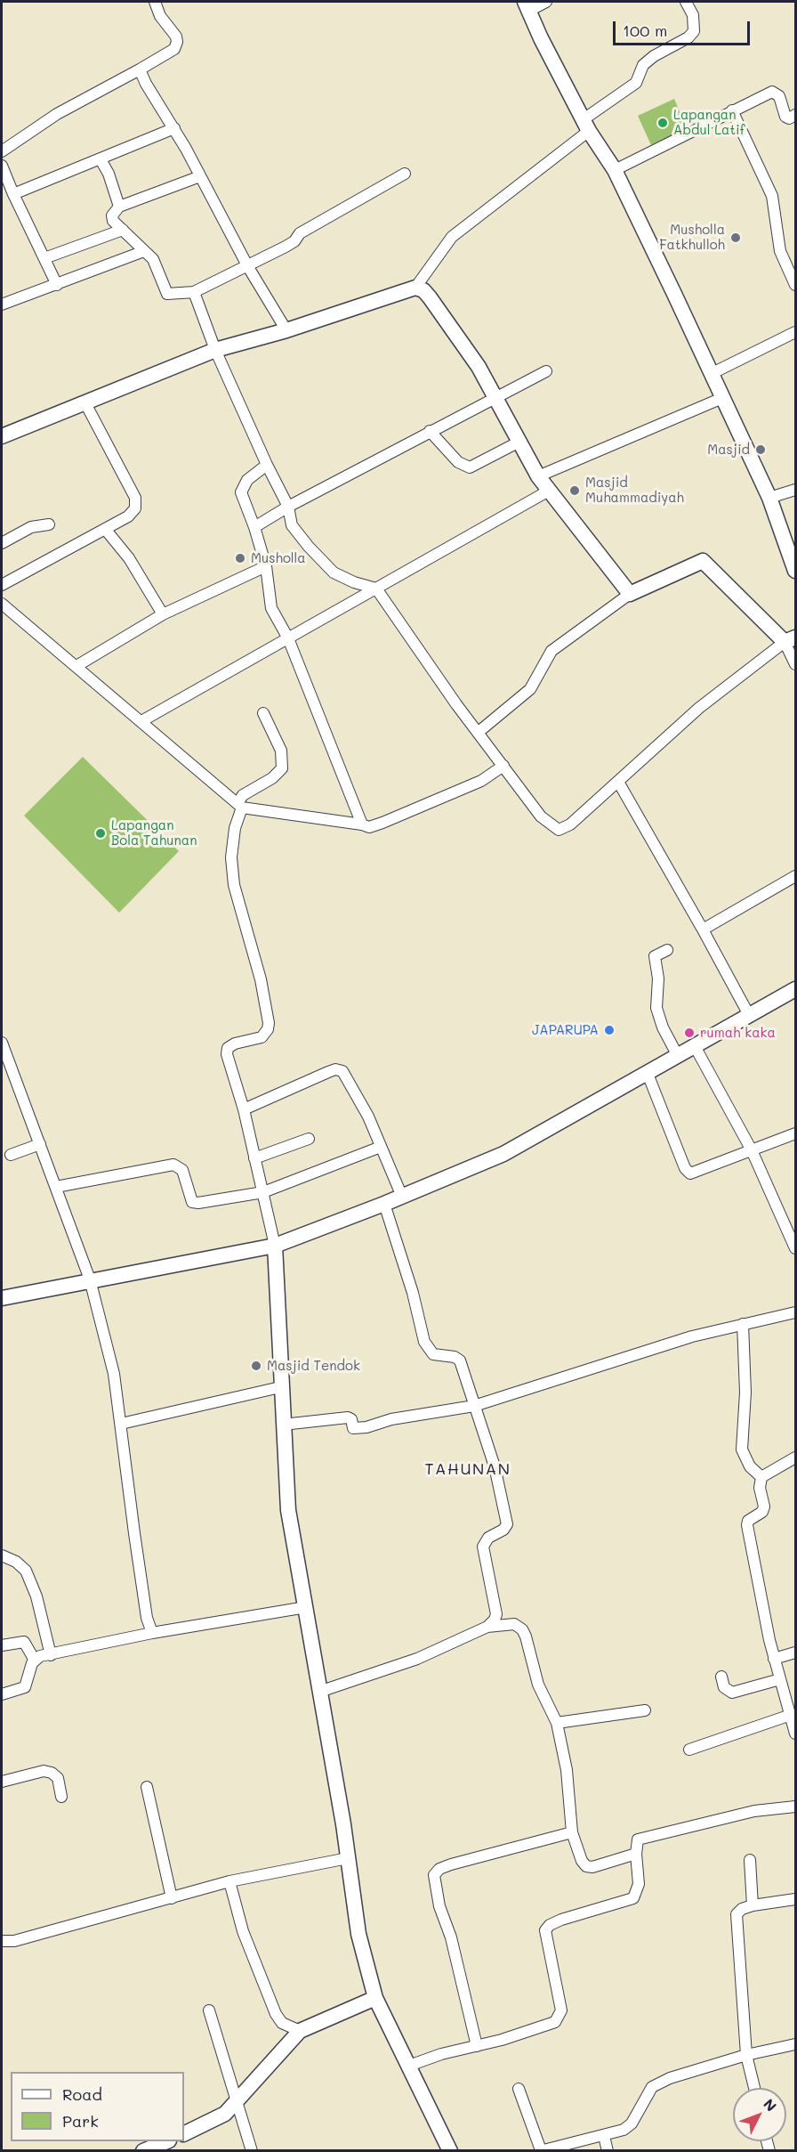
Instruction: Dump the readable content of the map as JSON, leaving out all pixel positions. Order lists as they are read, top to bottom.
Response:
{
  "districts": ["TAHUNAN"],
  "places": [
    "Lapangan Abdul Latif",
    "Musholla Fatkhulloh",
    "Masjid",
    "Masjid Muhammadiyah",
    "Musholla",
    "Lapangan Bola Tahunan",
    "JAPARUPA",
    "rumah kaka",
    "Masjid Tendok"
  ],
  "legend": ["Road", "Park"],
  "scale_bar": "100 m",
  "north": "top right"
}
